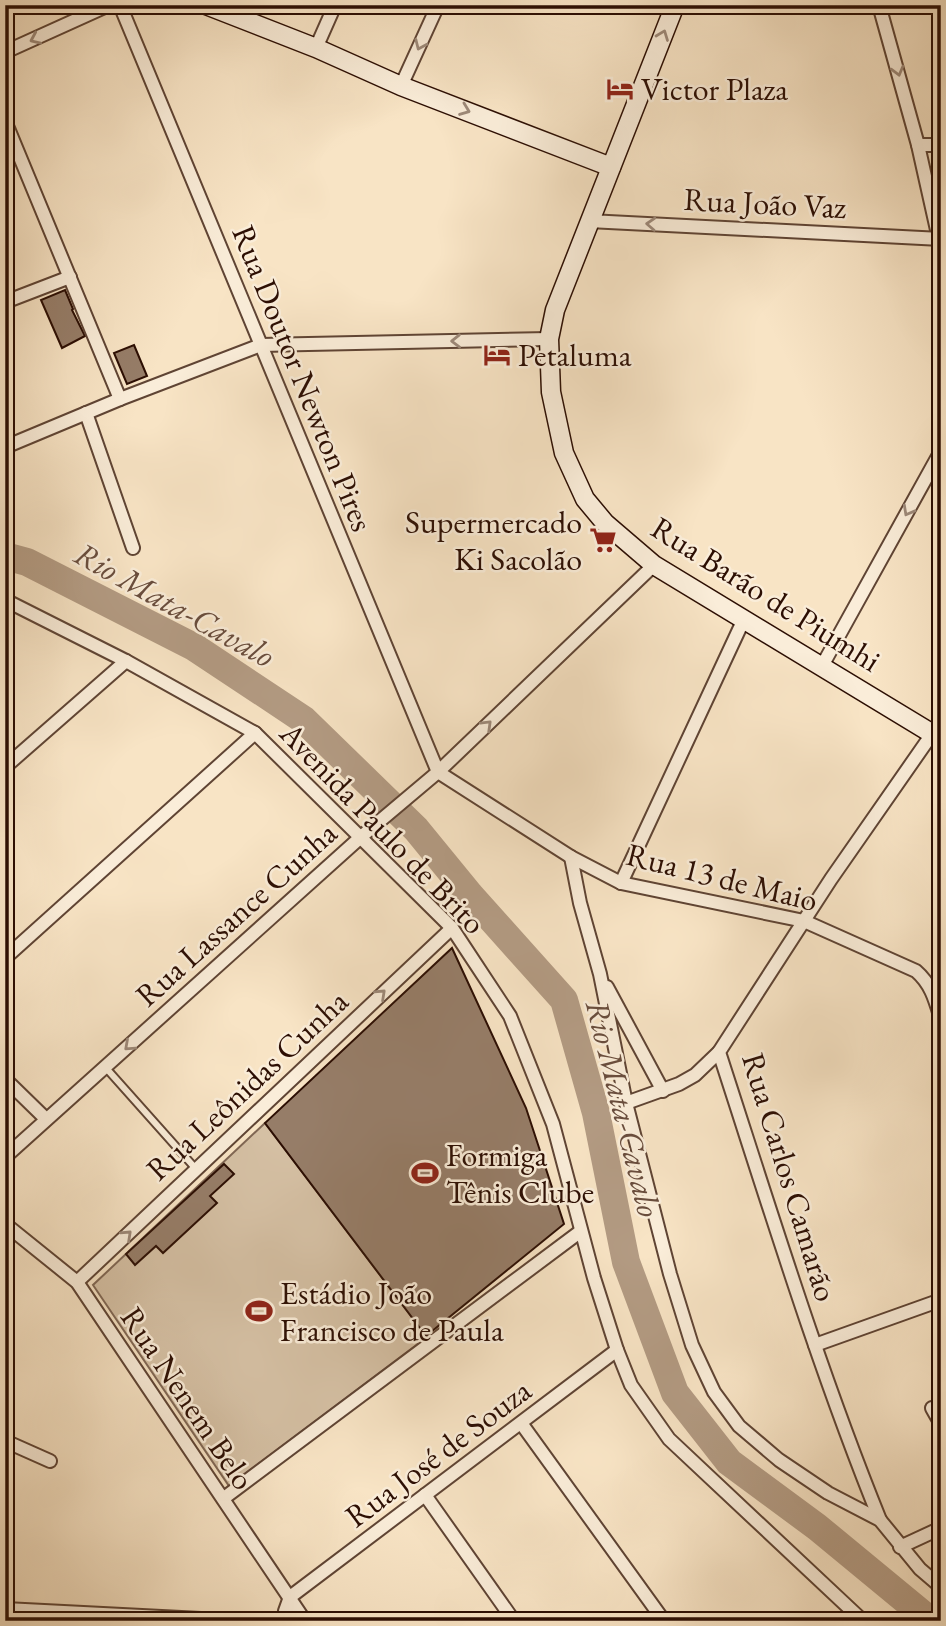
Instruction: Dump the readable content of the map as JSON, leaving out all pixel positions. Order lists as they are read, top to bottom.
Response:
{
  "streets": {
    "main road": ["Rua Barão de Piumhi"],
    "street": [
      "Rua João Vaz",
      "Rua Doutor Newton Pires",
      "Avenida Paulo de Brito",
      "Rua 13 de Maio",
      "Rua Lassance Cunha",
      "Rua Leônidas Cunha",
      "Rua Carlos Camarão",
      "Rua Nenem Belo",
      "Rua José de Souza"
    ]
  },
  "crossings": [
    ["Rua João Vaz", "Rua Barão de Piumhi"],
    ["Rua Doutor Newton Pires", "Rua 13 de Maio"],
    ["Rua Doutor Newton Pires", "Rua Lassance Cunha"],
    ["Rua Barão de Piumhi", "Rua Lassance Cunha"],
    ["Rua Barão de Piumhi", "Rua Carlos Camarão"],
    ["Avenida Paulo de Brito", "Rua Lassance Cunha"],
    ["Avenida Paulo de Brito", "Rua Leônidas Cunha"],
    ["Avenida Paulo de Brito", "Rua José de Souza"],
    ["Rua 13 de Maio", "Rua Lassance Cunha"],
    ["Rua 13 de Maio", "Rua Carlos Camarão"],
    ["Rua Leônidas Cunha", "Rua Nenem Belo"],
    ["Rua Nenem Belo", "Rua José de Souza"]
  ],
  "one_way": ["Rua João Vaz", "Rua Leônidas Cunha"],
  "water": ["Rio Mata-Cavalo"],
  "places": {
    "hotel": ["Victor Plaza", "Petaluma"],
    "supermarket": ["Supermercado Ki Sacolão"],
    "sports": ["Formiga Tênis Clube", "Estádio João Francisco de Paula"]
  }
}
